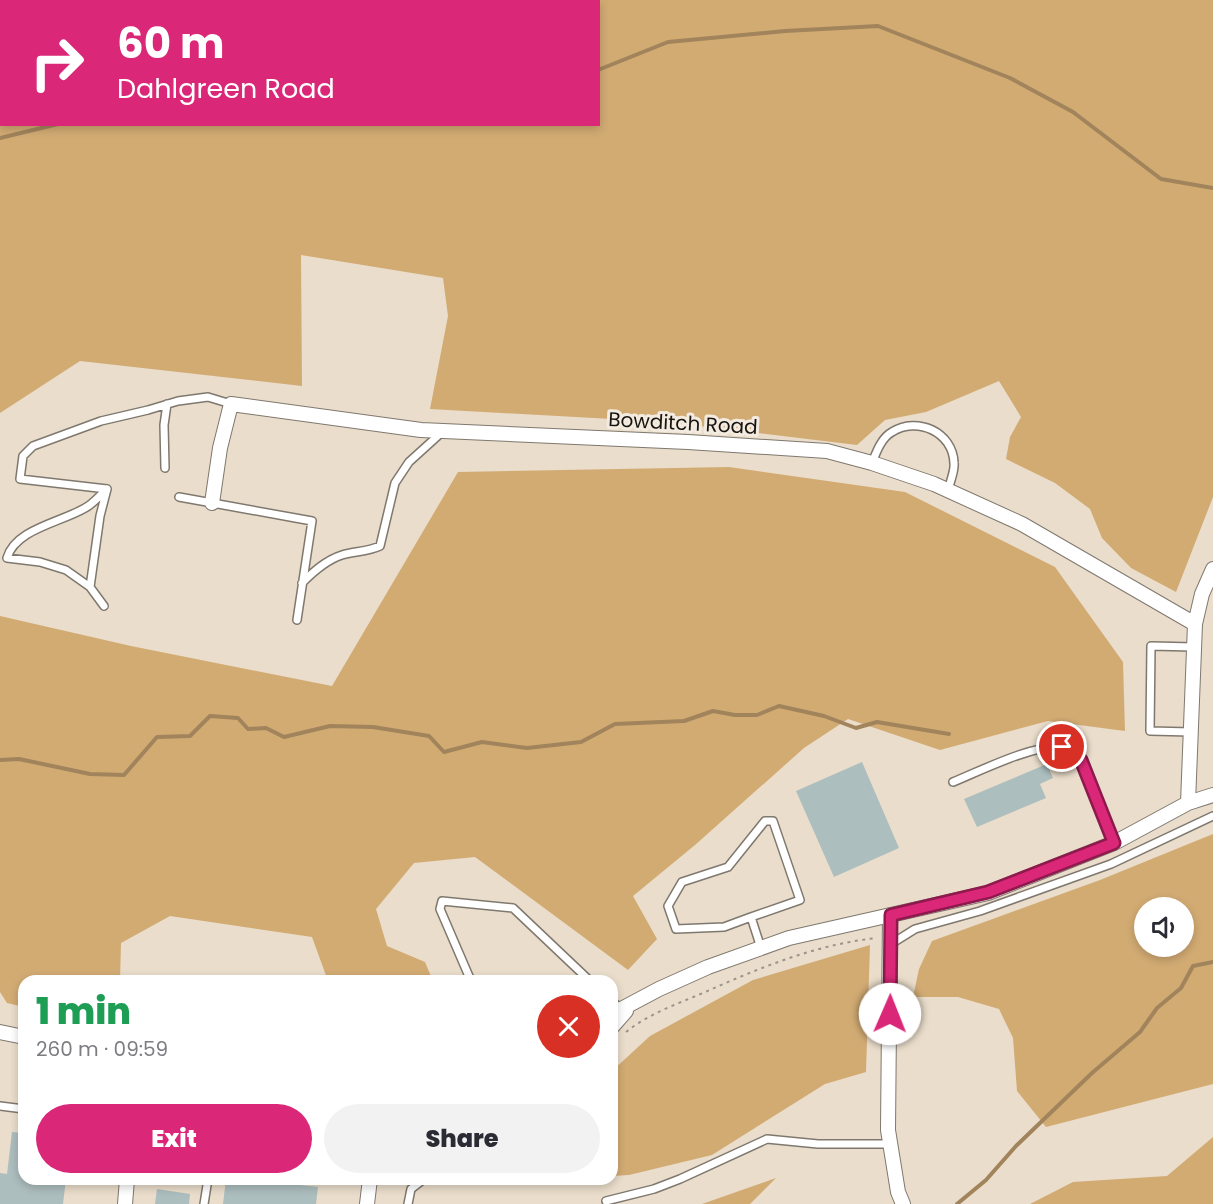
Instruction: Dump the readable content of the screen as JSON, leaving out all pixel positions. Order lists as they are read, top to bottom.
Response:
{
  "streets": {
    "street": ["Bowditch Road"]
  },
  "page": {
    "turn": ["60 m", "Dahlgreen Road"],
    "heading": ["1 min", "260 m · 09:59"],
    "buttons": ["Exit", "Share"]
  }
}
